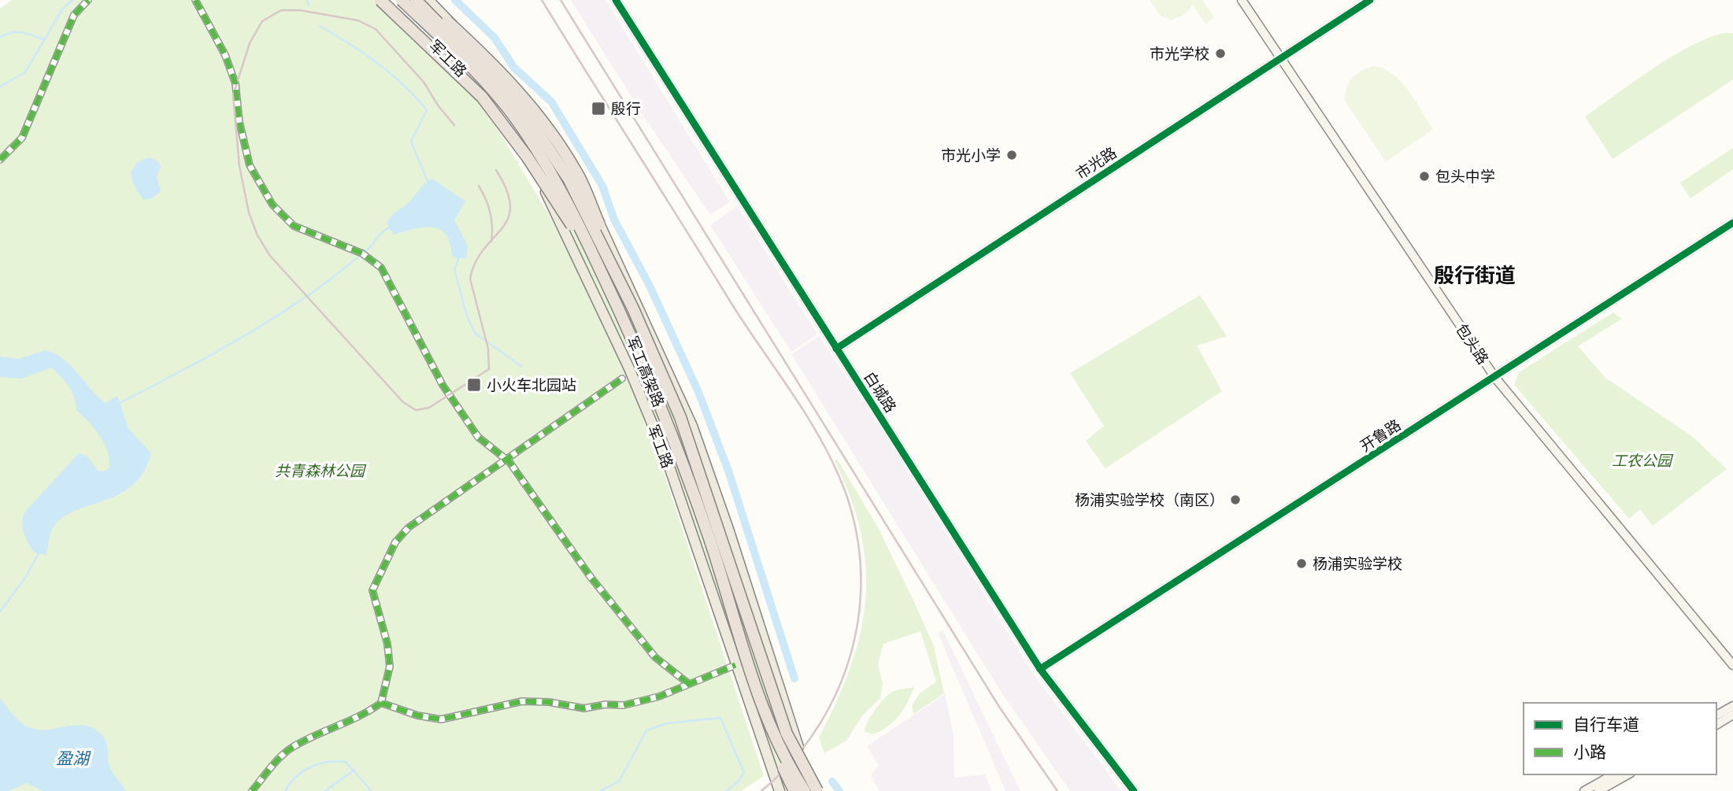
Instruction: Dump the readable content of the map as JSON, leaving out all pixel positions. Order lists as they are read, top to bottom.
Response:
{
  "streets": {
    "highway": ["军工高架路"],
    "main road": ["军工路"],
    "street": [
      "市光路",
      "包头路",
      "白城路",
      "开鲁路"
    ]
  },
  "crossings": [
    ["军工路", "军工高架路"],
    ["市光路", "包头路"],
    ["市光路", "白城路"],
    ["包头路", "开鲁路"],
    ["白城路", "开鲁路"]
  ],
  "districts": ["殷行街道"],
  "water": ["盈湖"],
  "parks": ["工农公园", "共青森林公园"],
  "places": {
    "other": [
      "市光学校",
      "市光小学",
      "包头中学",
      "杨浦实验学校（南区）",
      "杨浦实验学校"
    ],
    "transit": ["殷行", "小火车北园站"]
  },
  "legend": ["自行车道", "小路"]
}
